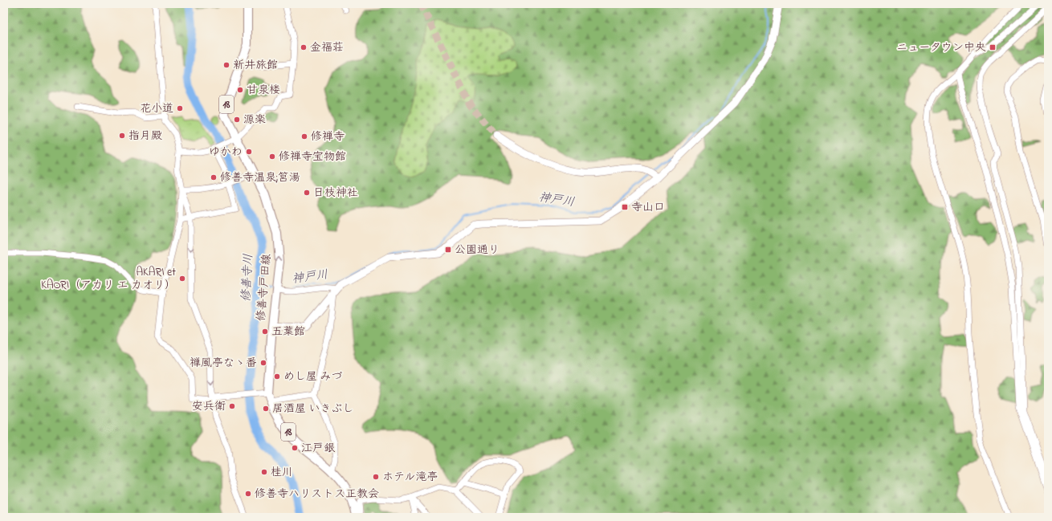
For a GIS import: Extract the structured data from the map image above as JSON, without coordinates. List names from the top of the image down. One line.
{"streets":{"main road":["18","修善寺戸田線"]},"water":["神戸川","修善寺川"],"places":{"other":["金福荘","新井旅館","甘泉楼","花小道","源楽","指月殿","修禅寺","ゆかわ","修禅寺宝物館","修善寺温泉;筥湯","日枝神社","AKARI et KAORI（アカリ エ カオリ）","五葉館","禅風亭なゝ番","めし屋 みづ","安兵衛","居酒屋 いきぶし","江戸銀","桂川","ホテル滝亭","修善寺ハリストス正教会"],"transit":["ニュータウン中央","寺山口","公園通り"]}}
